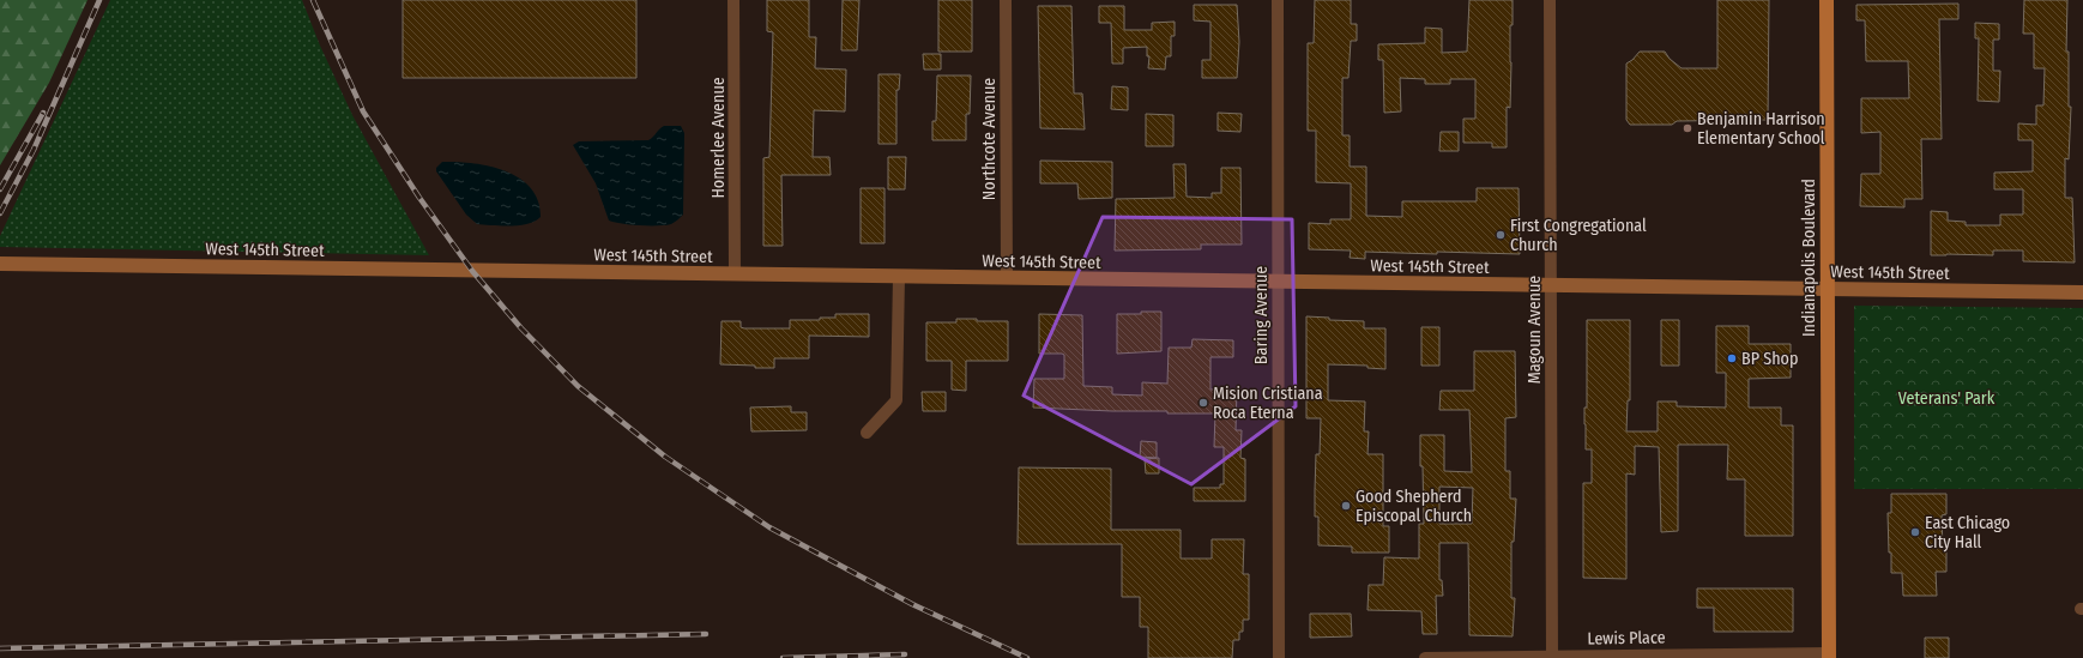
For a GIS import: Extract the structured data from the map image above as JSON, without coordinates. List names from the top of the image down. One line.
{"streets":{"main road":["Indianapolis Boulevard"],"street":["Homerlee Avenue","Northcote Avenue","West 145th Street","Baring Avenue","Magoun Avenue","Lewis Place"]},"crossings":[["Homerlee Avenue","West 145th Street"],["Northcote Avenue","West 145th Street"],["West 145th Street","Indianapolis Boulevard"],["West 145th Street","Baring Avenue"],["West 145th Street","Magoun Avenue"],["Indianapolis Boulevard","Lewis Place"],["Magoun Avenue","Lewis Place"]],"parks":["Veterans' Park"],"places":["Benjamin Harrison Elementary School","First Congregational Church","BP Shop","Mision Cristiana Roca Eterna","Good Shepherd Episcopal Church","East Chicago City Hall"]}
